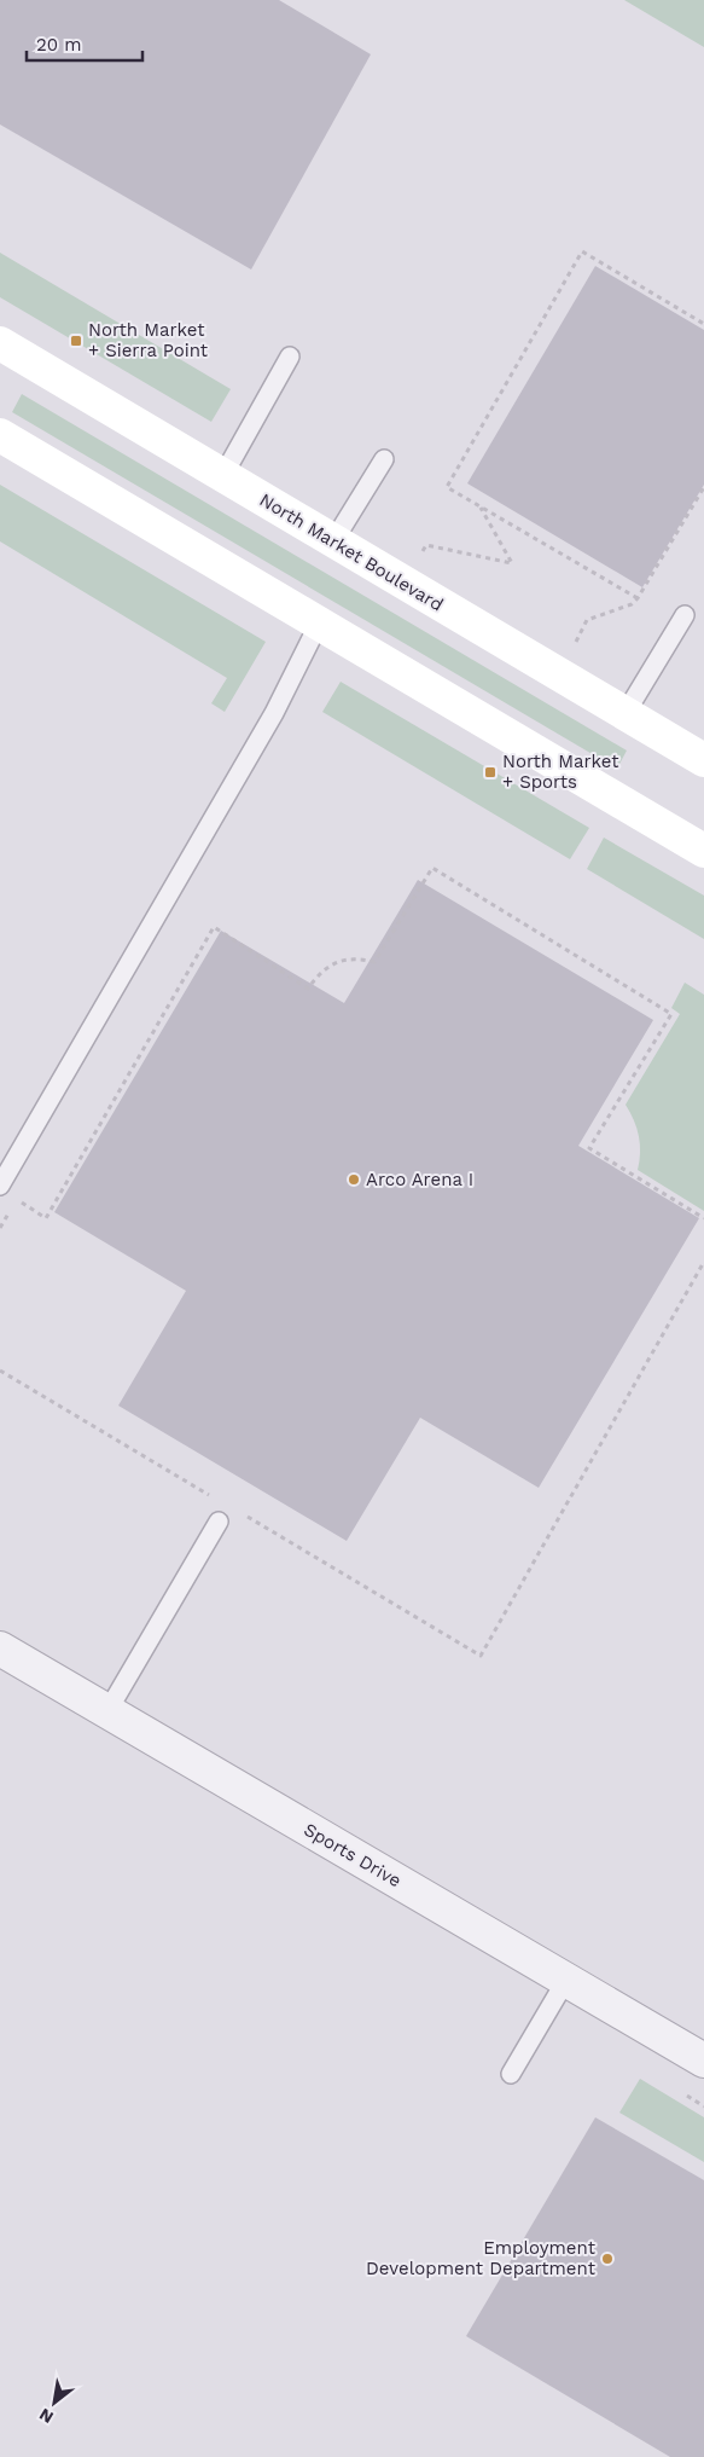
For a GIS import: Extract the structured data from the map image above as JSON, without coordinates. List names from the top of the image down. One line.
{"streets":{"main road":["North Market Boulevard"],"street":["Sports Drive"]},"places":{"transit":["North Market + Sierra Point","North Market + Sports"],"other":["Arco Arena I","Employment Development Department"]},"scale_bar":"20 m","north":"bottom left"}
